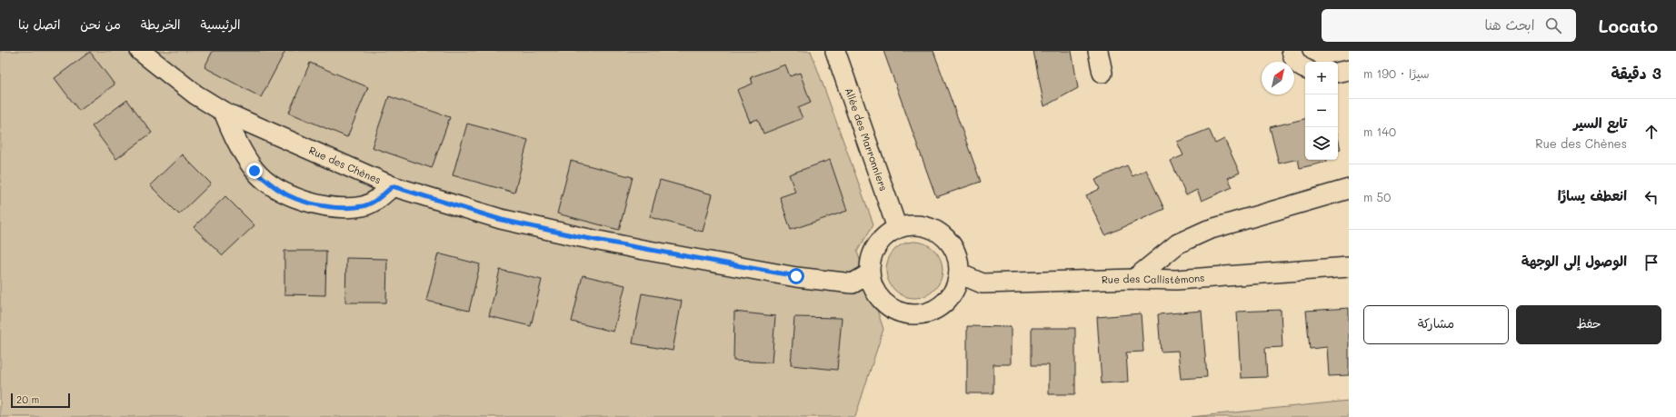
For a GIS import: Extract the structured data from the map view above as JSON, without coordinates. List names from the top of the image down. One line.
{"streets":{"street":["Allée des Marronniers","Rue des Chènes","Rue des Callistémons"]},"crossings":[["Allée des Marronniers","Rue des Chènes"],["Allée des Marronniers","Rue des Callistémons"],["Rue des Chènes","Rue des Callistémons"]],"scale_bar":"20 m","north":"top right","page":{"header":"Locato","search":"ابحث هنا","nav":["الرئيسية","الخريطة","من نحن","اتصل بنا"],"heading":["3 دقيقة","سيرًا · 190 m"],"map_buttons":["+","−"],"list":[["تابع السير","Rue des Chènes","140 m"],["انعطف يسارًا","50 m"],"الوصول إلى الوجهة"],"buttons":["حفظ","مشاركة"],"scale":"20 m"}}
